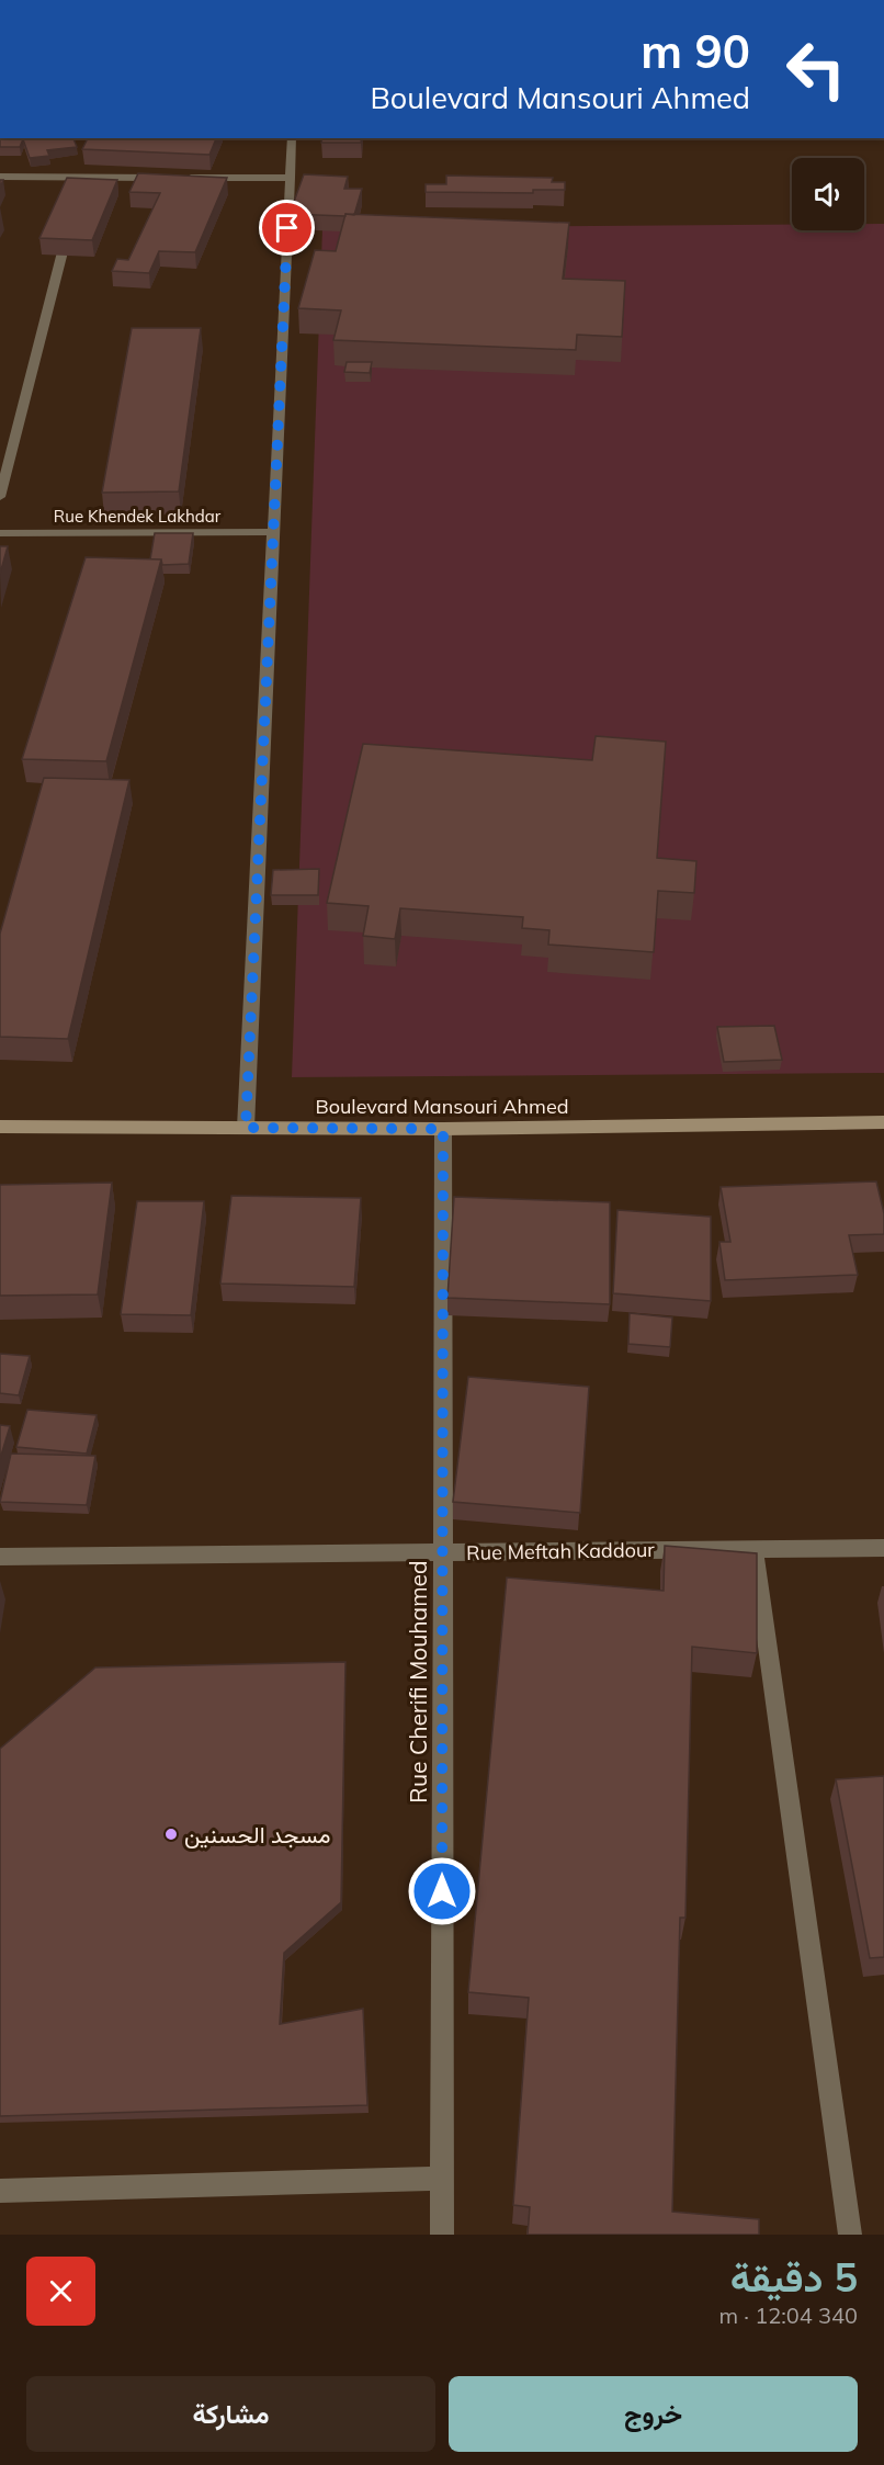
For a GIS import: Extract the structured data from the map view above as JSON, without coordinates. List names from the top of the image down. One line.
{"streets":{"main road":["Boulevard Mansouri Ahmed"],"street":["Rue Khendek Lakhdar","Rue Meftah Kaddour","Rue Cherifi Mouhamed"]},"crossings":[["Boulevard Mansouri Ahmed","Rue Cherifi Mouhamed"],["Rue Meftah Kaddour","Rue Cherifi Mouhamed"]],"places":["مسجد الحسنين"],"page":{"turn":["90 m","Boulevard Mansouri Ahmed"],"heading":["5 دقيقة","340 m · 12:04"],"buttons":["خروج","مشاركة"]}}
